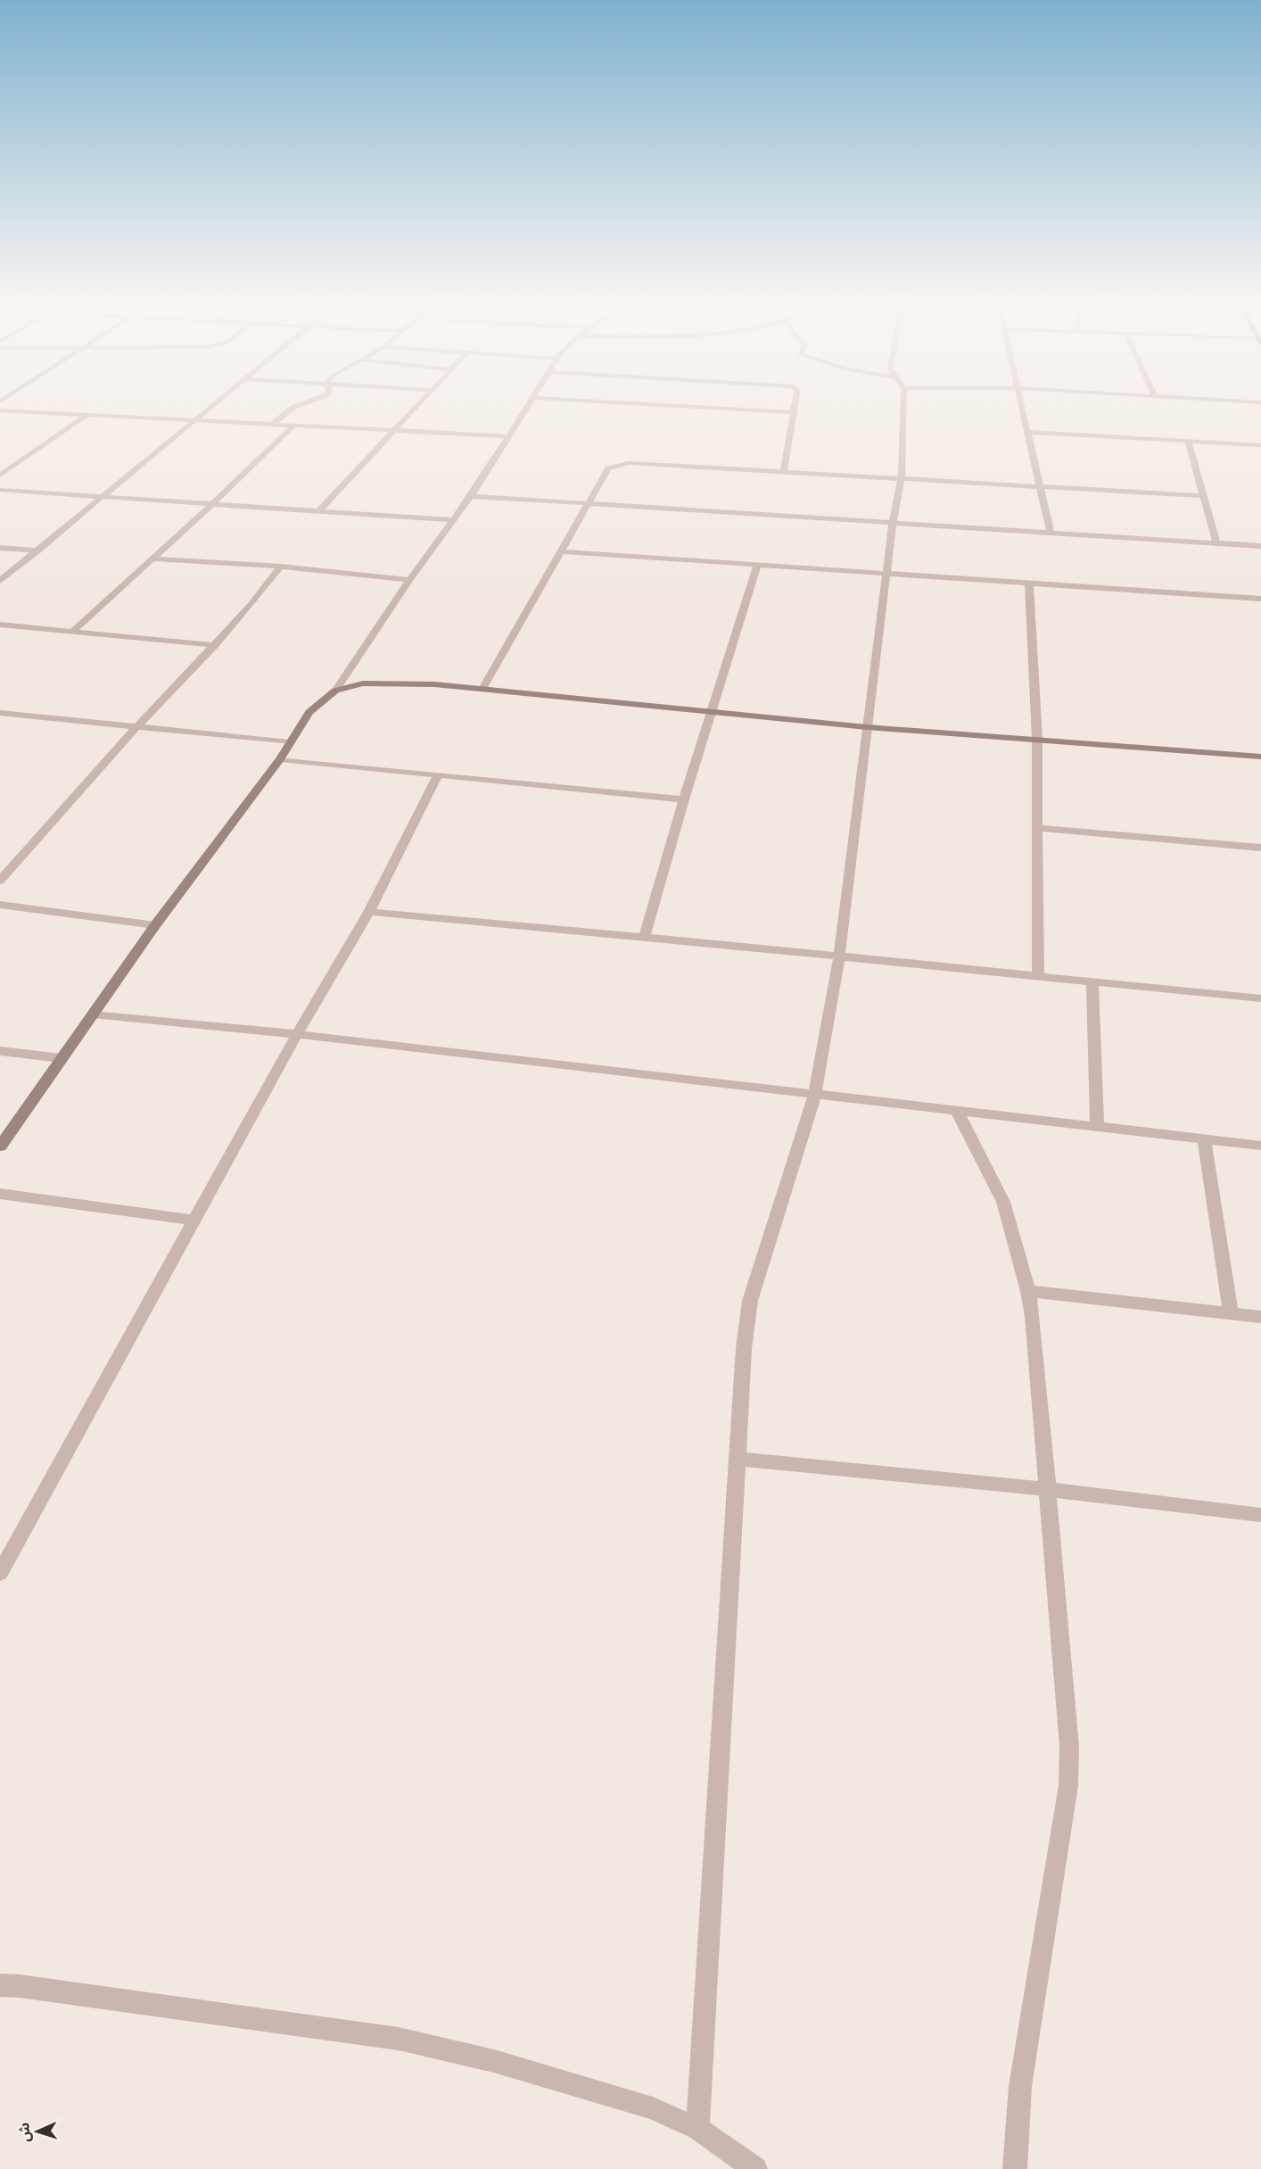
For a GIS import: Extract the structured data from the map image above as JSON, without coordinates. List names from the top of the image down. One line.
{"north":"left"}
